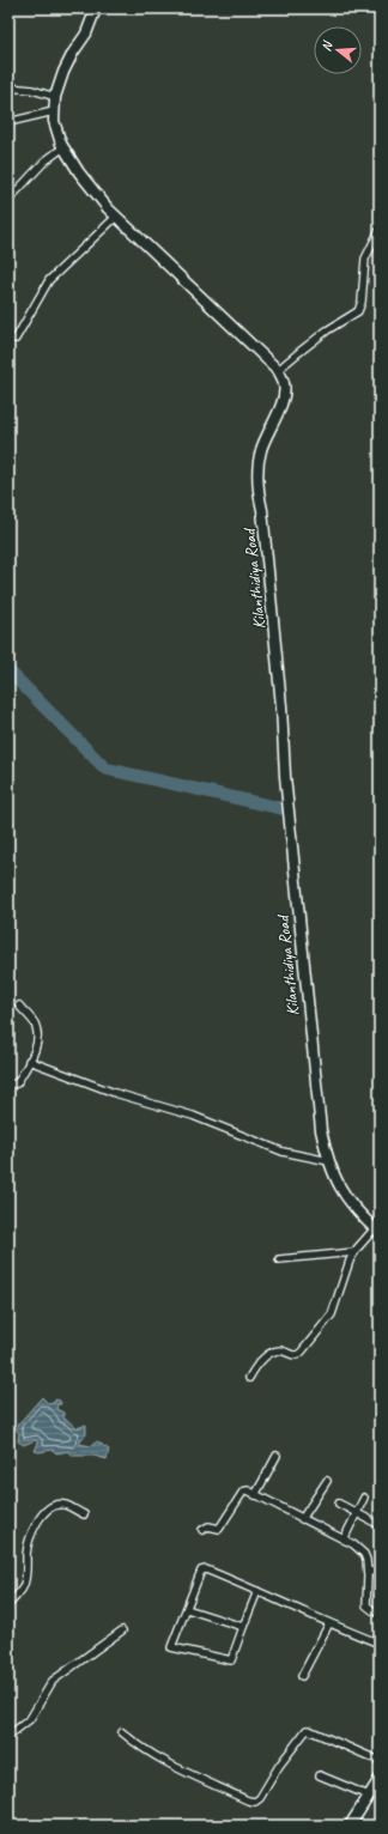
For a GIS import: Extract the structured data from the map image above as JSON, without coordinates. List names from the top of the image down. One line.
{"streets":{"street":["Kilanthidiya Road"]},"north":"left"}
